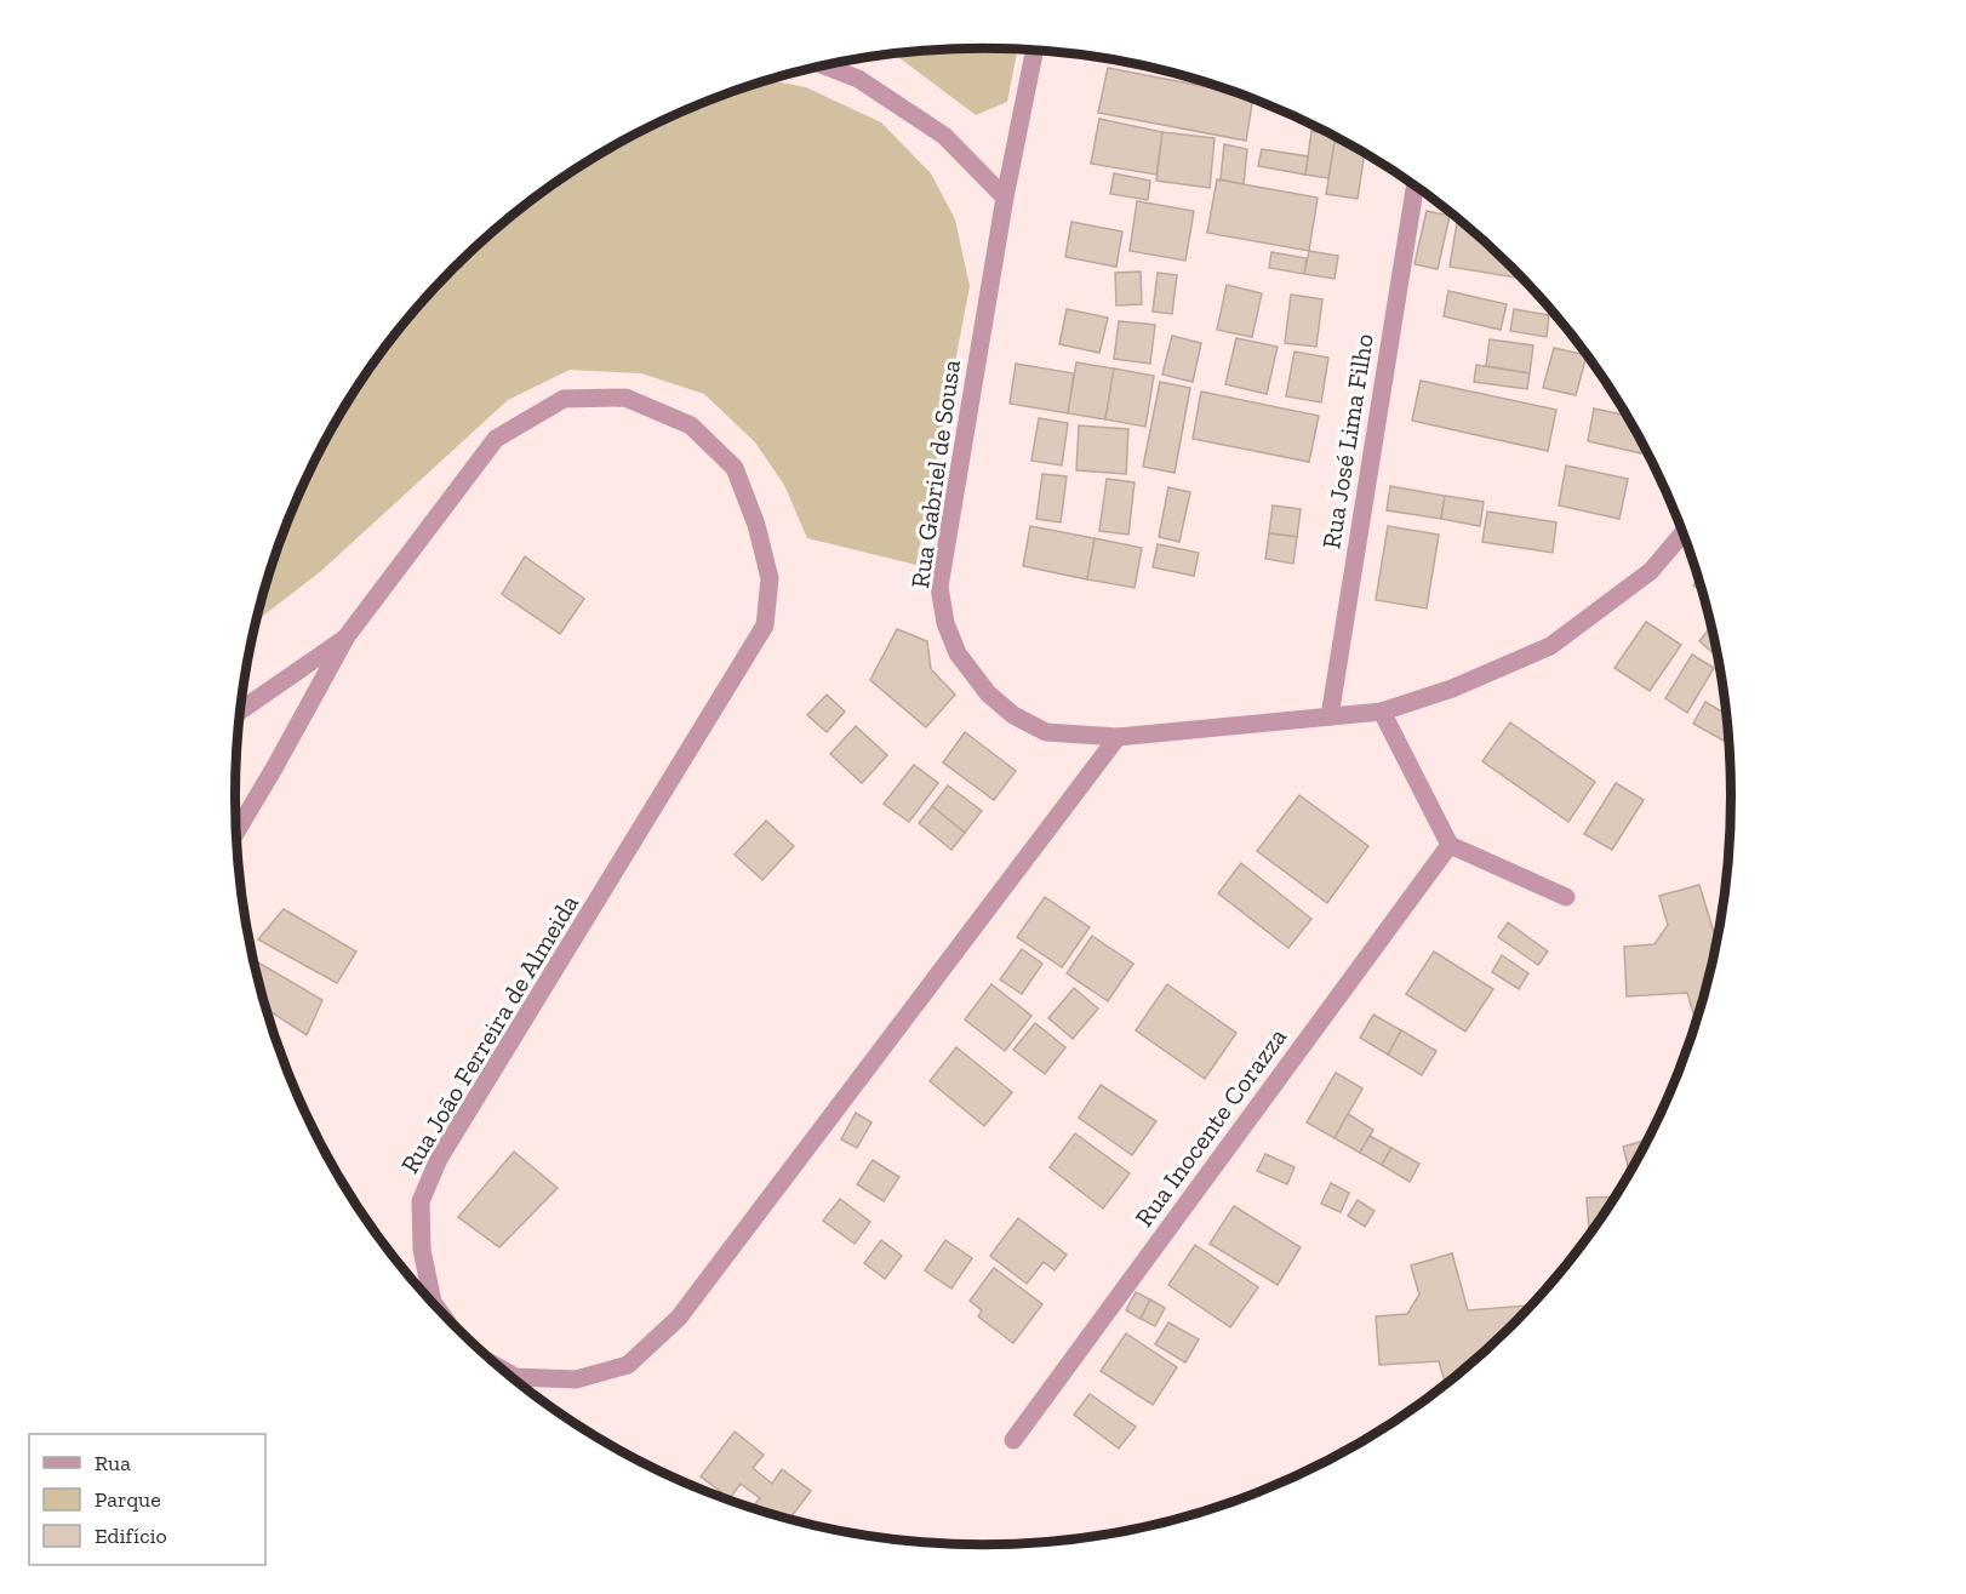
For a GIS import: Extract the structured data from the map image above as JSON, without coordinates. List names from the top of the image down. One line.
{"streets":{"street":["Rua José Lima Filho","Rua Gabriel de Sousa","Rua João Ferreira de Almeida","Rua Inocente Corazza"]},"crossings":[["Rua José Lima Filho","Rua Gabriel de Sousa"],["Rua Gabriel de Sousa","Rua João Ferreira de Almeida"]],"legend":["Rua","Parque","Edifício"]}
